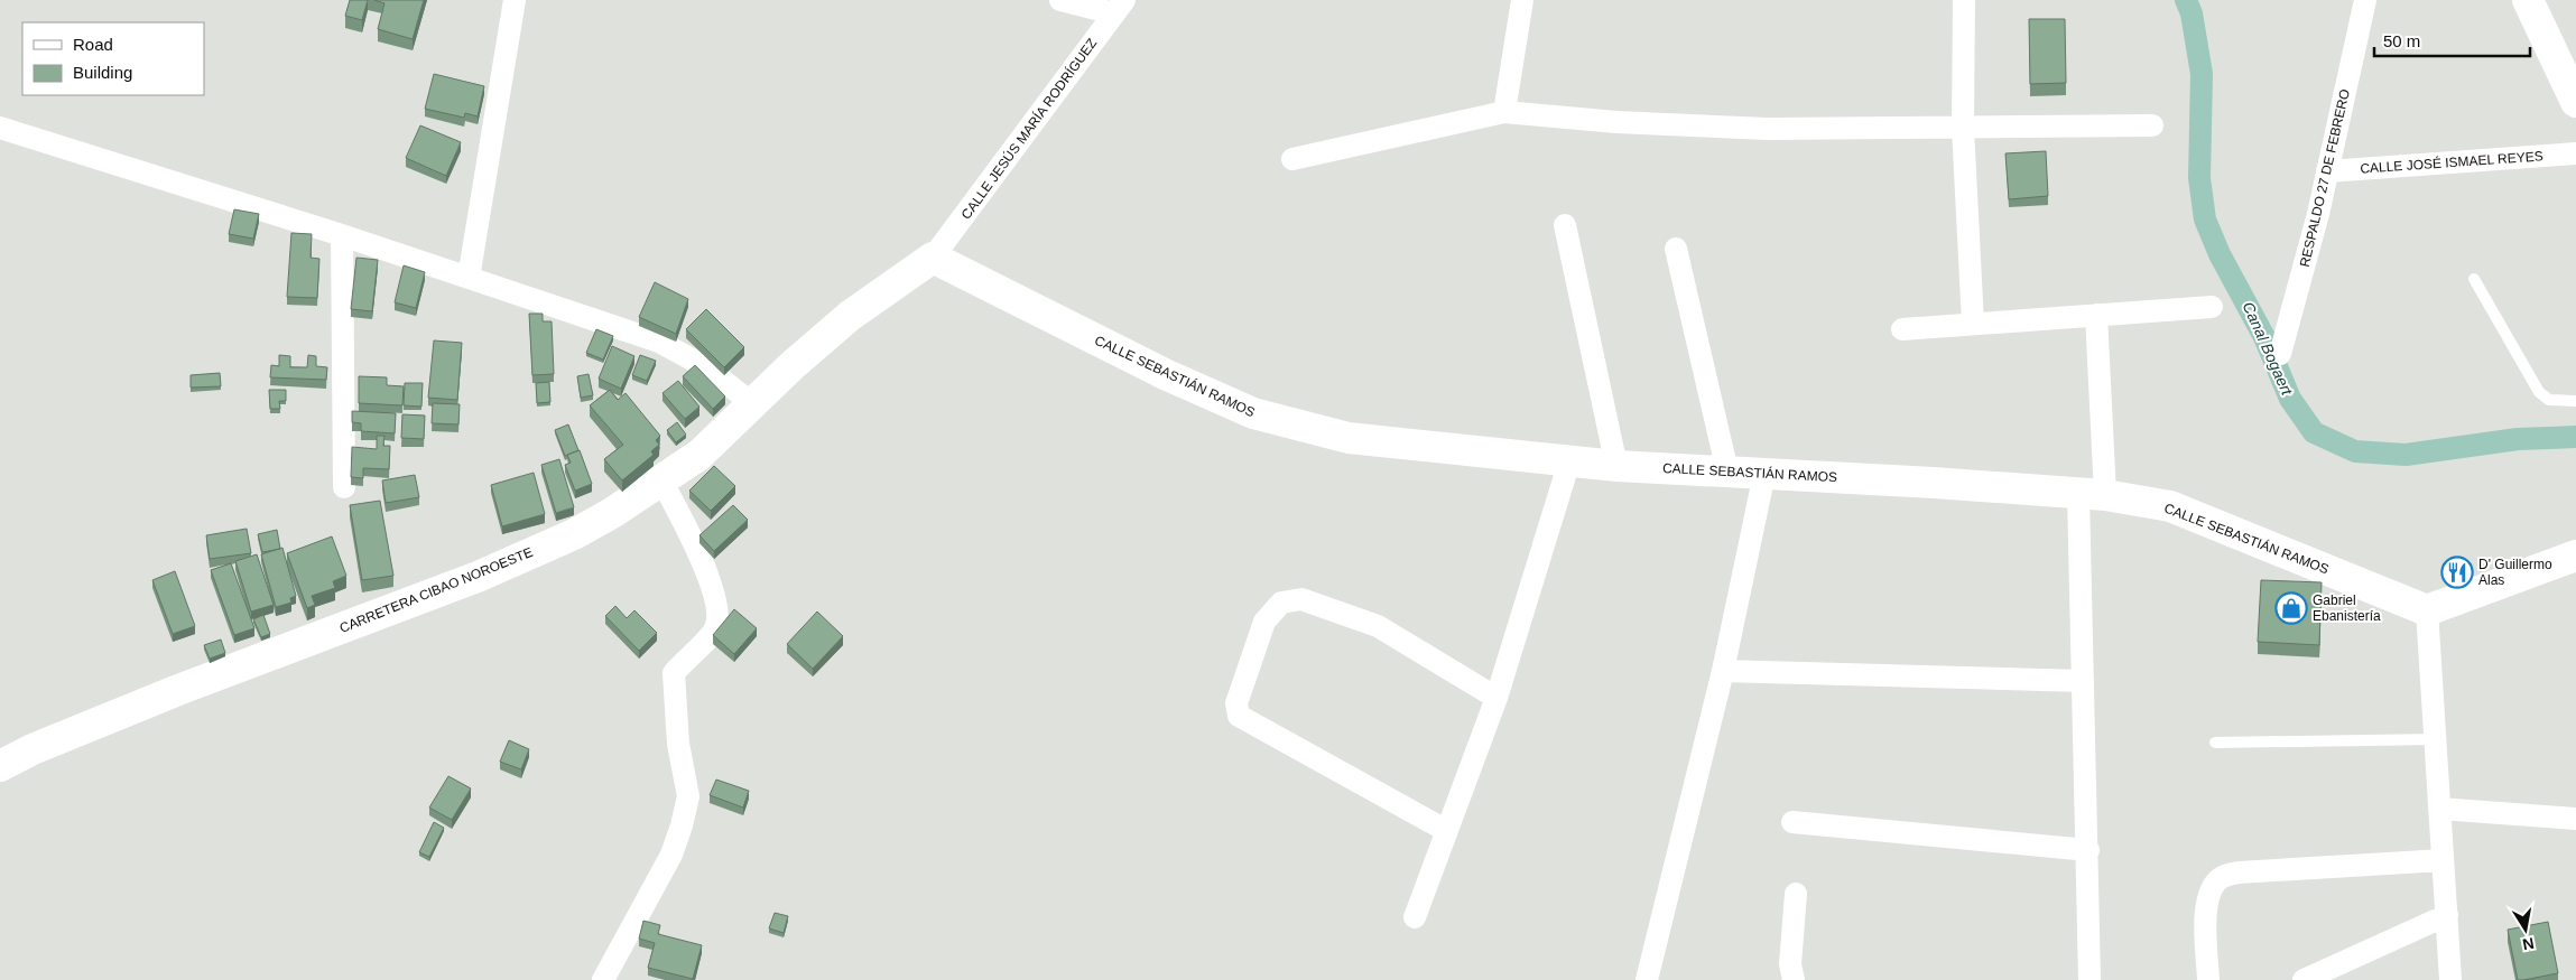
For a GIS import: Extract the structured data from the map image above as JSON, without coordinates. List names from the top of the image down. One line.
{"streets":{"main road":["CALLE SEBASTIÁN RAMOS","CARRETERA CIBAO NOROESTE"],"street":["CALLE JESÚS MARÍA RODRÍGUEZ","CALLE JOSÉ ISMAEL REYES","RESPALDO 27 DE FEBRERO"]},"crossings":[["CALLE JESÚS MARÍA RODRÍGUEZ","CALLE SEBASTIÁN RAMOS"],["CALLE JESÚS MARÍA RODRÍGUEZ","CARRETERA CIBAO NOROESTE"],["CALLE JOSÉ ISMAEL REYES","RESPALDO 27 DE FEBRERO"],["CALLE SEBASTIÁN RAMOS","CARRETERA CIBAO NOROESTE"]],"water":["Canal Bogaert"],"places":{"restaurant":["D' Guillermo Alas"],"shop":["Gabriel Ebanistería"]},"legend":["Road","Building"],"scale_bar":"50 m","north":"bottom"}
